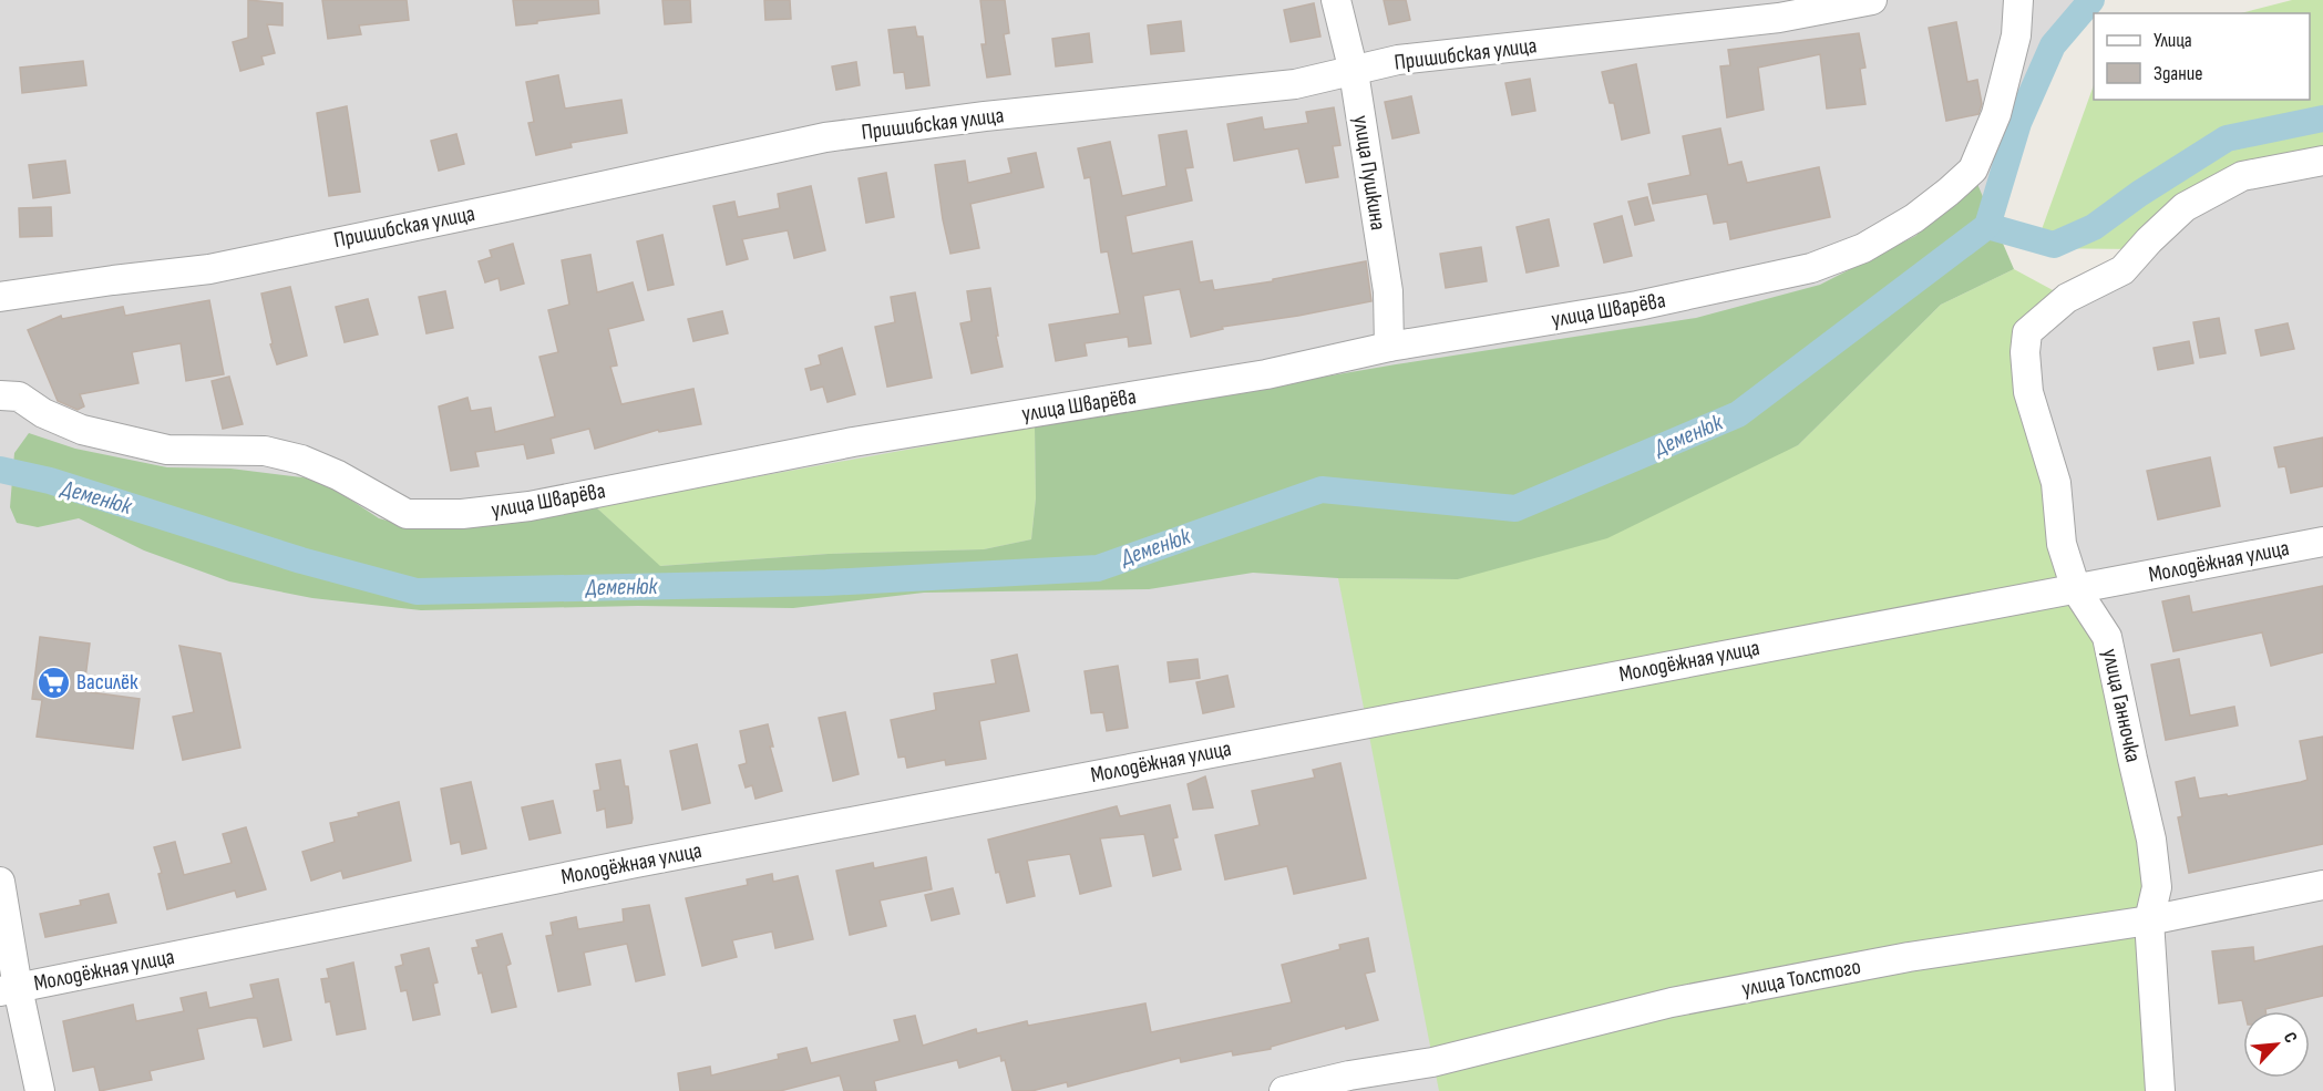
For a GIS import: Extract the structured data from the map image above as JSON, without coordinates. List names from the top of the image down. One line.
{"streets":{"street":["Пришибская улица","улица Пушкина","улица Шварёва","Молодёжная улица","улица Ганночка","улица Толстого"]},"crossings":[["Пришибская улица","улица Пушкина"],["улица Пушкина","улица Шварёва"],["Молодёжная улица","улица Ганночка"],["улица Ганночка","улица Толстого"]],"water":["Деменюк"],"places":{"supermarket":["Василёк"]},"legend":["Улица","Здание"],"north":"top right"}
